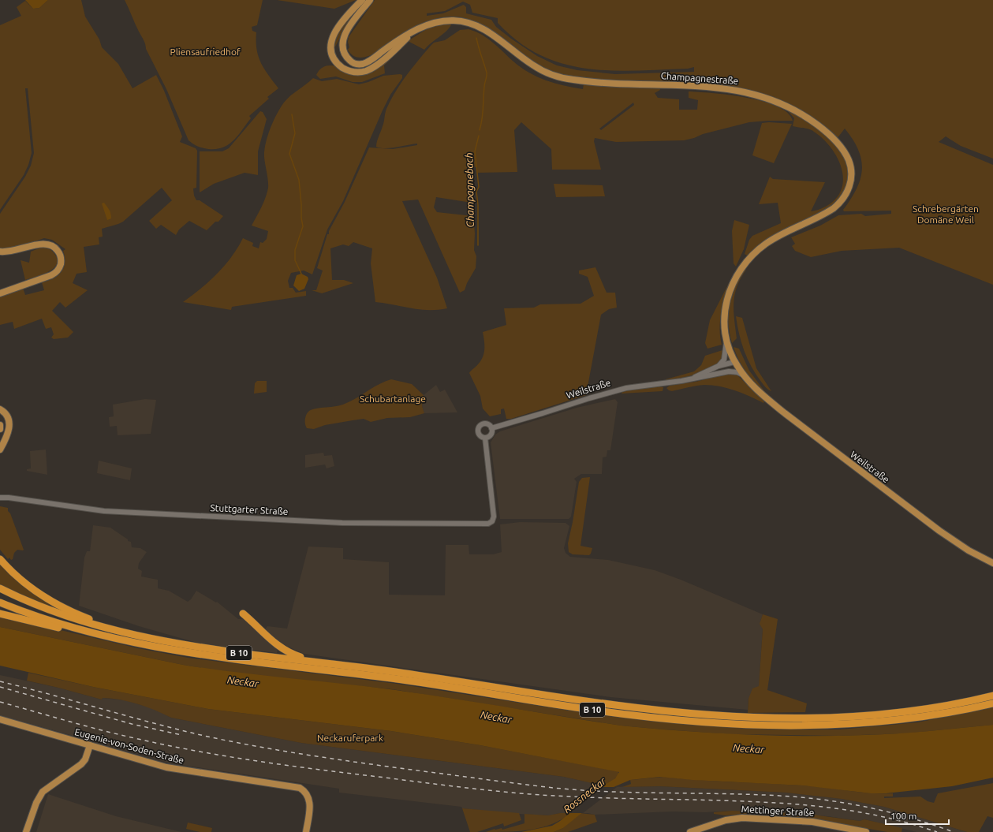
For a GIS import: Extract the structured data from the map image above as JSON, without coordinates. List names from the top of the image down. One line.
{"streets":{"highway":["B 10"],"main road":["Champagnestraße","Weilstraße","Eugenie-von-Soden-Straße","Mettinger Straße"],"street":["Stuttgarter Straße"]},"crossings":[["Champagnestraße","Weilstraße"],["Weilstraße","Stuttgarter Straße"]],"water":["Champagnebach","Neckar","Rossneckar"],"parks":["Pliensaufriedhof","Schrebergärten Domäne Weil","Schubartanlage","Neckaruferpark"],"scale_bar":"100 m"}
